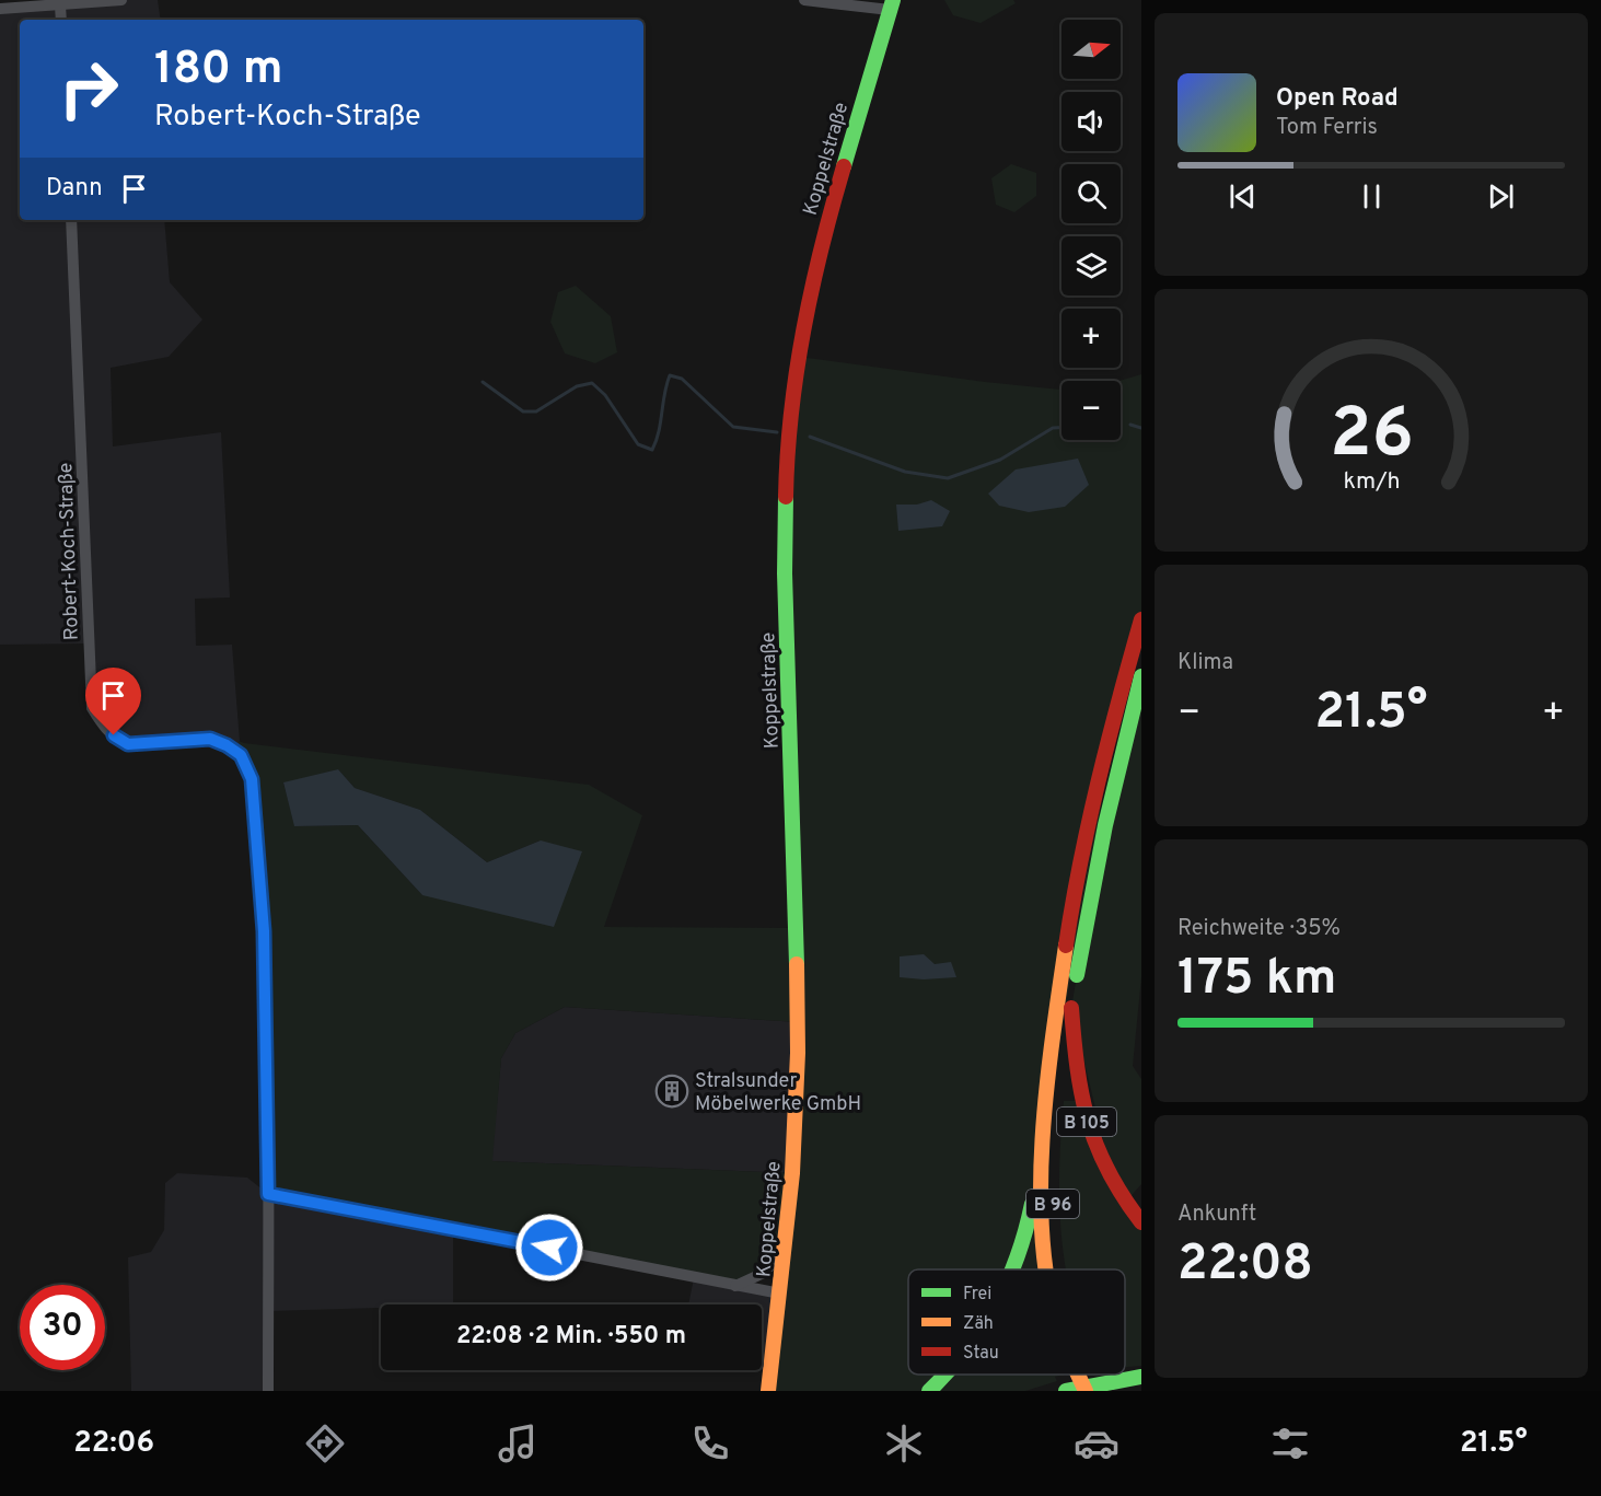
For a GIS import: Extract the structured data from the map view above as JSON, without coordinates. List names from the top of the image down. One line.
{"streets":{"main road":["Koppelstraße","B 105","B 96"],"street":["Robert-Koch-Straße"]},"crossings":[["B 105","B 96"]],"places":{"building":["Stralsunder Möbelwerke GmbH"]},"legend":["Frei","Zäh","Stau"],"north":"right","page":{"map_buttons":["+","−"],"turn":["180 m","Robert-Koch-Straße"],"song":["Open Road","Tom Ferris"],"then":"Dann","tile":["Klima",["Reichweite · 35%","175 km"],["Ankunft","22:08"]],"heat":["−","21.5°","+"],"limit":"30","trip":"22:08 · 2 Min. · 550 m","tabs":["22:06","21.5°"],"gauge":["26","km/h"]}}
